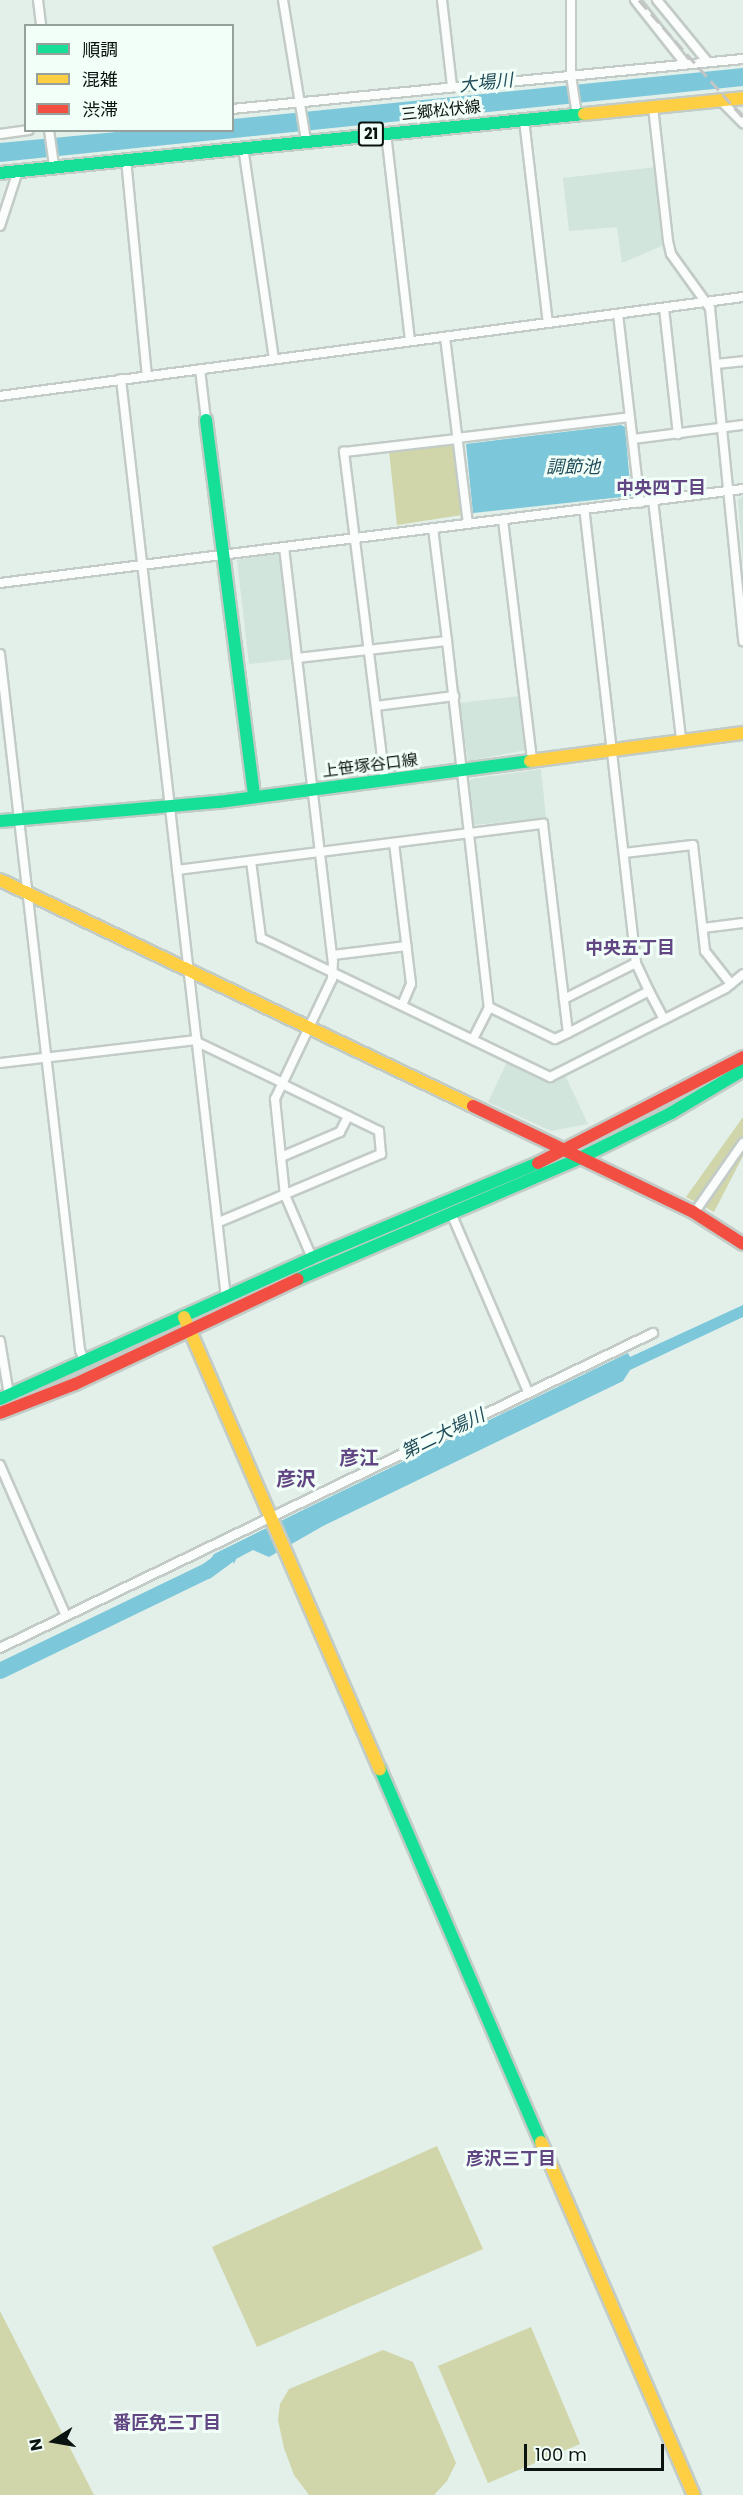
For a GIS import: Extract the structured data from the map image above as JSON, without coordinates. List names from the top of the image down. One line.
{"streets":{"street":["三郷松伏線","21","上笹塚谷口線"]},"districts":["中央四丁目","中央五丁目","彦江","彦沢","彦沢三丁目","番匠免三丁目"],"water":["大場川","調節池","第二大場川"],"legend":["順調","混雑","渋滞"],"scale_bar":"100 m","north":"left"}
